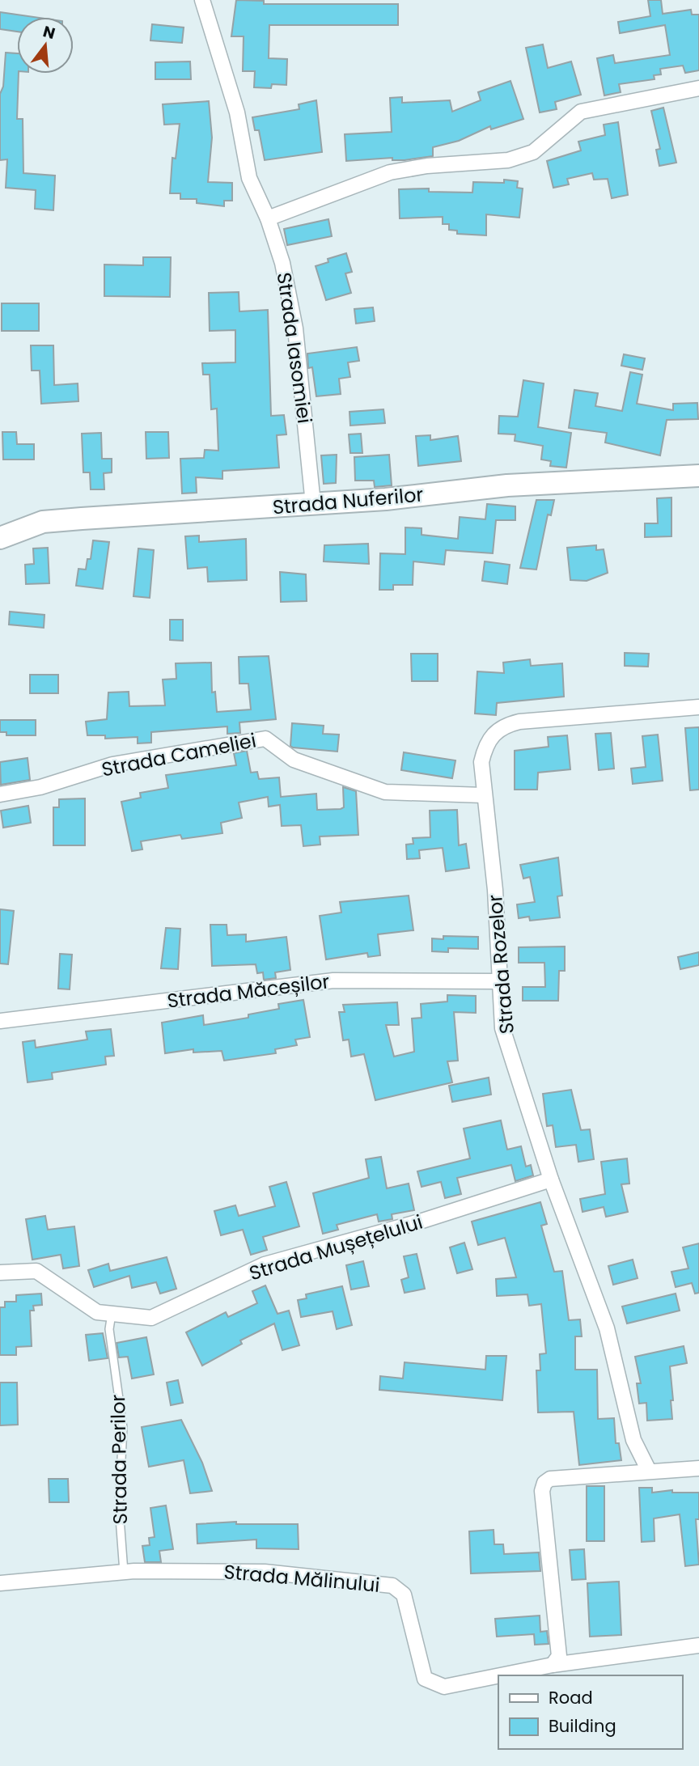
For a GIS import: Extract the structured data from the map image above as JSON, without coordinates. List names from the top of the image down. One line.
{"streets":{"main road":["Strada Nuferilor"],"street":["Strada Iasomiei","Strada Cameliei","Strada Rozelor","Strada Măceșilor","Strada Mușețelului","Strada Mălinului"],"lane":["Strada Perilor"]},"crossings":[["Strada Iasomiei","Strada Nuferilor"],["Strada Cameliei","Strada Rozelor"],["Strada Rozelor","Strada Măceșilor"],["Strada Rozelor","Strada Mușețelului"],["Strada Mușețelului","Strada Perilor"],["Strada Perilor","Strada Mălinului"]],"legend":["Road","Building"],"north":"top"}
